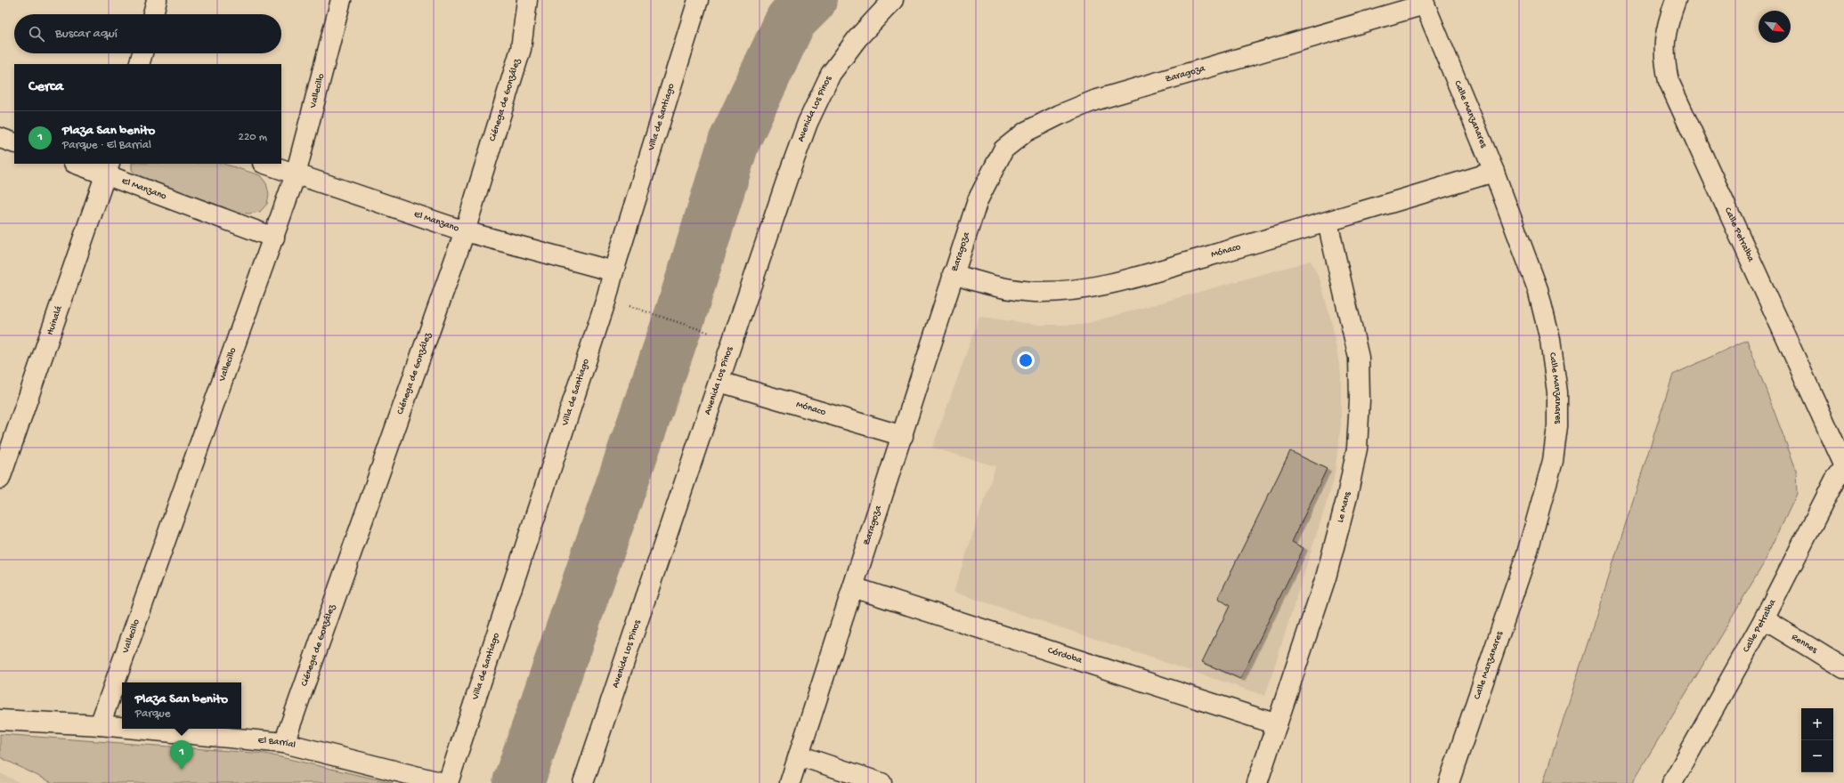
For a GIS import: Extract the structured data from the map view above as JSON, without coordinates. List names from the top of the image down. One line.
{"streets":{"street":["Zaragoza","Vallecillo","Ciénega de González","Avenida Los Pinos","Calle Manzanares","Villa de Santiago","El Manzano","Calle Petralba","Mónaco","Huinalá","Le Mans","Rennes","Córdoba","El Barrial"]},"crossings":[["Zaragoza","Calle Manzanares"],["Zaragoza","Mónaco"],["Zaragoza","Córdoba"],["Vallecillo","El Manzano"],["Vallecillo","El Barrial"],["Ciénega de González","El Manzano"],["Ciénega de González","El Barrial"],["Avenida Los Pinos","Mónaco"],["Calle Manzanares","Mónaco"],["Villa de Santiago","El Manzano"],["El Manzano","Huinalá"],["Calle Petralba","Rennes"],["Mónaco","Le Mans"],["Le Mans","Córdoba"]],"north":"bottom right","page":{"search":"Buscar aquí","heading":"Cerca","list":[{"mark":"1","name":"Plaza San benito","note":"Parque · El Barrial","value":"220 m"}],"popup":["Plaza San benito","Parque"],"map_buttons":["+","−"],"pins":"1"}}
